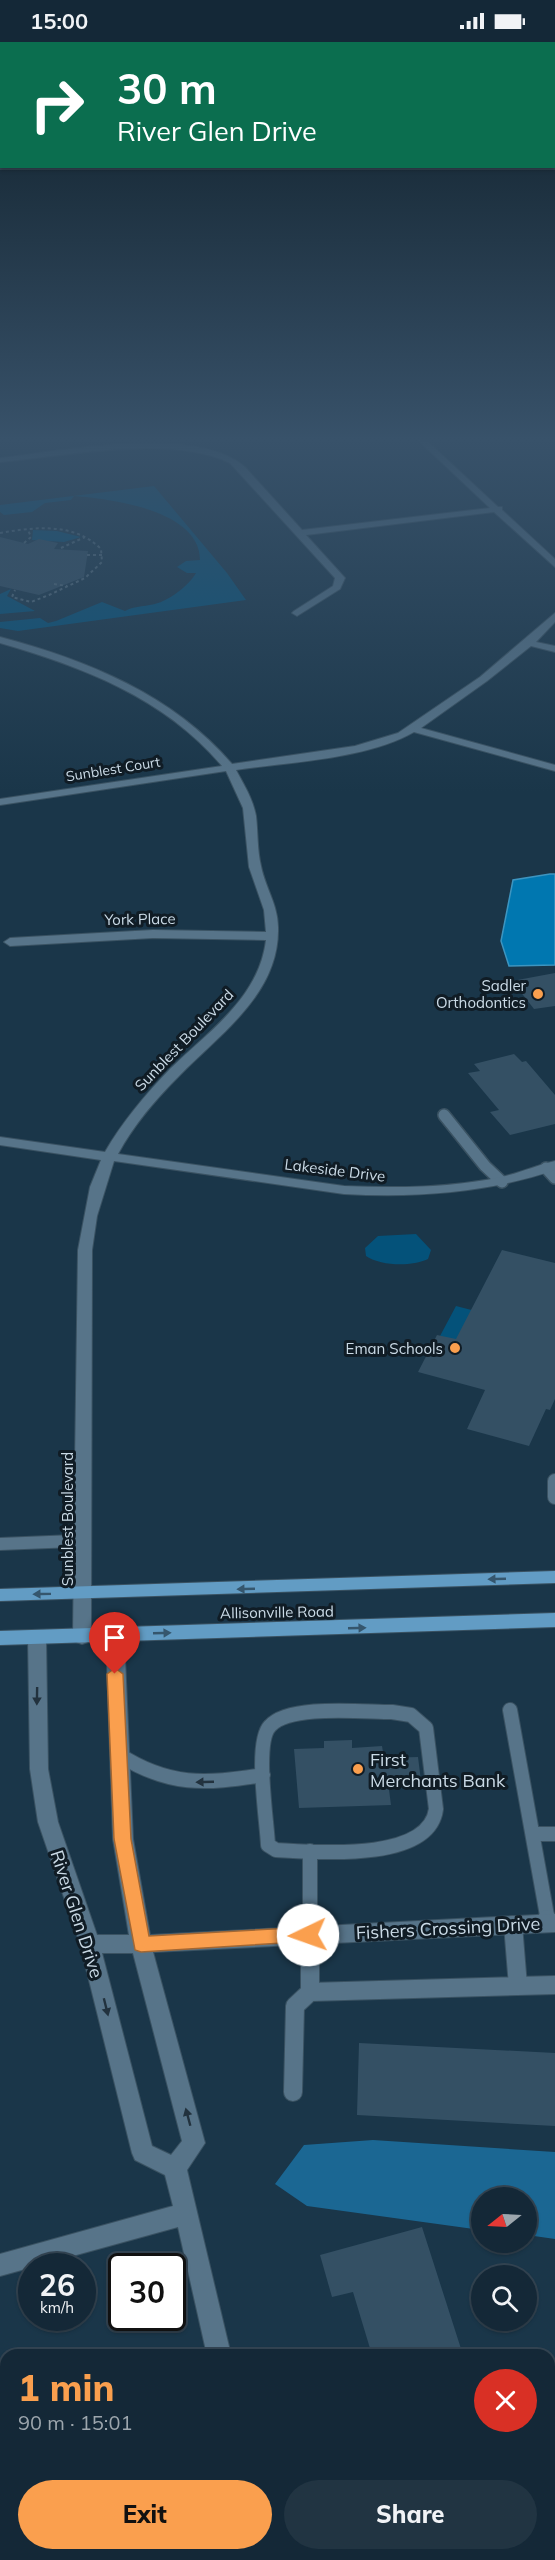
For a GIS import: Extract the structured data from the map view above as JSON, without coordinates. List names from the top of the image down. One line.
{"streets":{"main road":["Allisonville Road"],"street":["Sunblest Court","York Place","Sunblest Boulevard","Lakeside Drive","River Glen Drive","Fishers Crossing Drive"]},"crossings":[["Sunblest Court","Sunblest Boulevard"],["York Place","Sunblest Boulevard"],["Sunblest Boulevard","Lakeside Drive"],["Sunblest Boulevard","Allisonville Road"],["Allisonville Road","River Glen Drive"],["River Glen Drive","Fishers Crossing Drive"]],"places":["Sadler Orthodontics","Eman Schools","First Merchants Bank"],"north":"left","page":{"status":"15:00","turn":["30 m","River Glen Drive"],"speed":"26 km/h","limit":"30","heading":["1 min","90 m · 15:01"],"buttons":["Exit","Share"]}}
